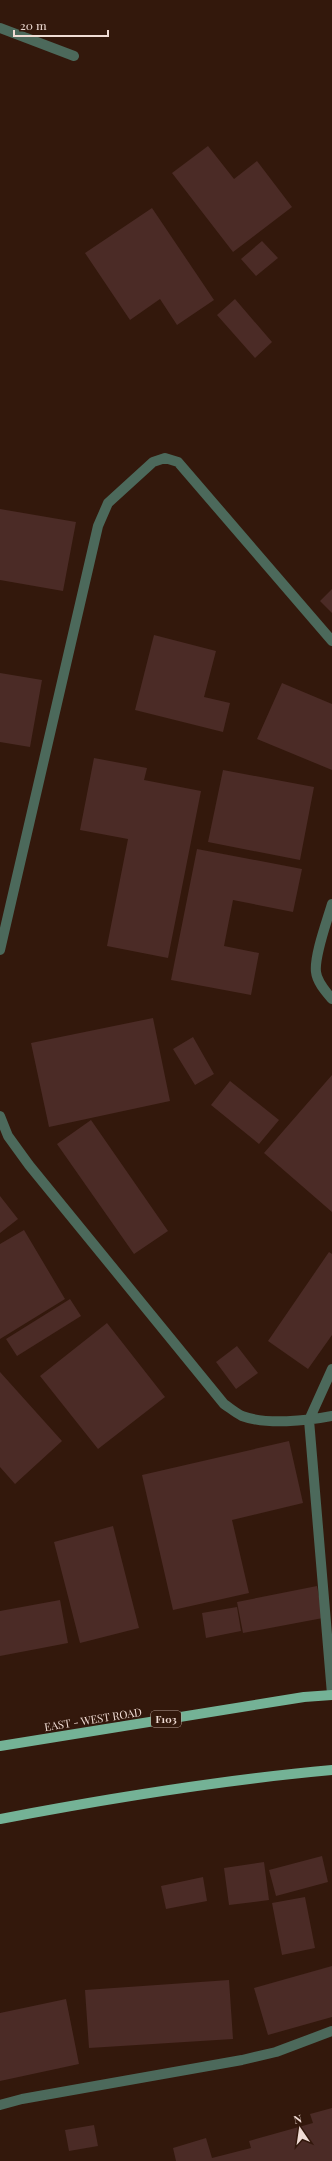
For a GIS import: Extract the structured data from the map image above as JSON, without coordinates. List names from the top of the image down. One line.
{"streets":{"main road":["EAST - WEST ROAD","F103"]},"scale_bar":"20 m","north":"top"}
